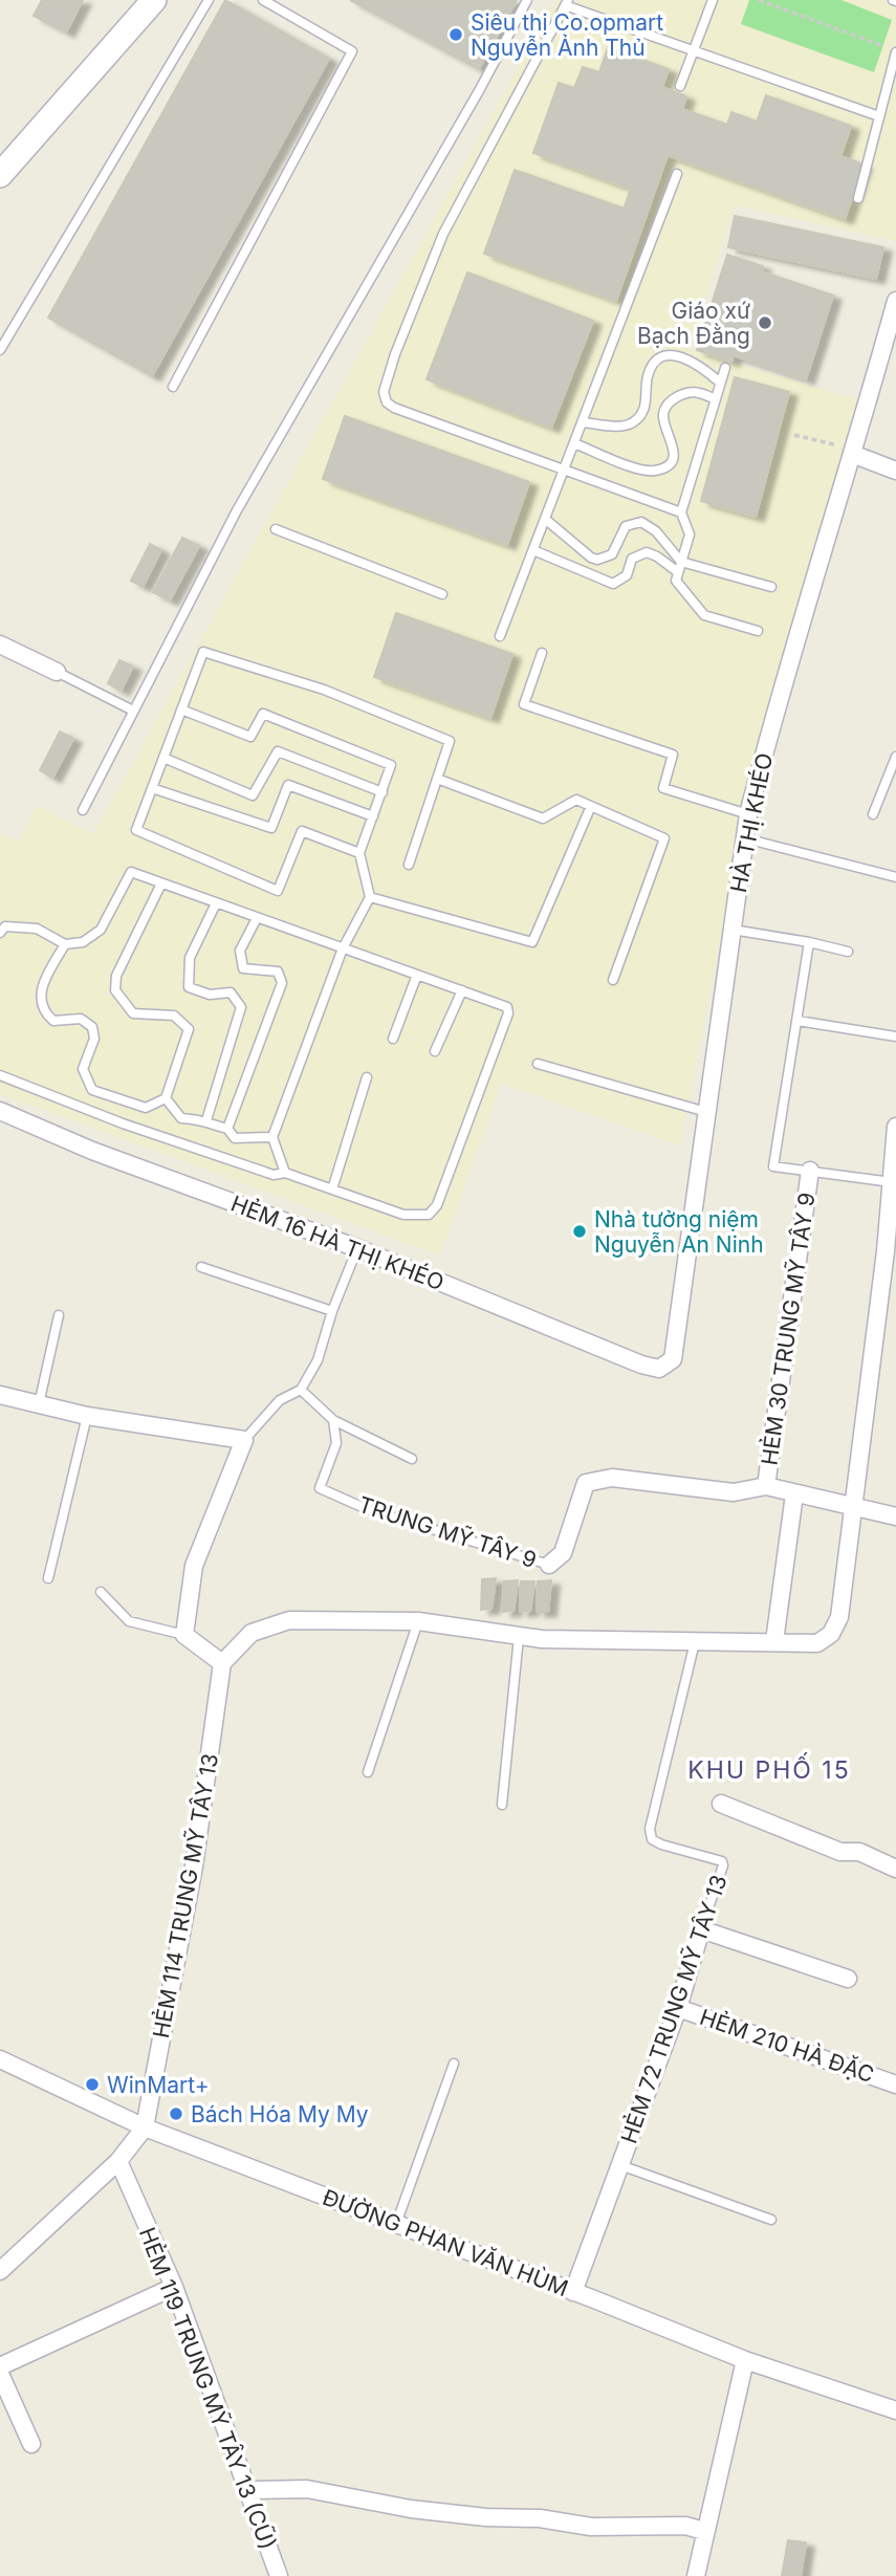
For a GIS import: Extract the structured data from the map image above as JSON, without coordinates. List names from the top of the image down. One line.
{"streets":{"street":["HÀ THỊ KHÉO","HẺM 16 HÀ THỊ KHÉO","HẺM 30 TRUNG MỸ TÂY 9","TRUNG MỸ TÂY 9","HẺM 114 TRUNG MỸ TÂY 13","HẺM 72 TRUNG MỸ TÂY 13","HẺM 210 HÀ ĐẶC","ĐƯỜNG PHAN VĂN HÙM","HẺM 119 TRUNG MỸ TÂY 13 (CŨ)"]},"crossings":[["HÀ THỊ KHÉO","HẺM 16 HÀ THỊ KHÉO"],["HẺM 30 TRUNG MỸ TÂY 9","TRUNG MỸ TÂY 9"],["HẺM 114 TRUNG MỸ TÂY 13","ĐƯỜNG PHAN VĂN HÙM"],["HẺM 72 TRUNG MỸ TÂY 13","HẺM 210 HÀ ĐẶC"],["HẺM 72 TRUNG MỸ TÂY 13","ĐƯỜNG PHAN VĂN HÙM"]],"districts":["KHU PHỐ 15"],"places":["Siêu thị Co.opmart Nguyễn Ảnh Thủ","Giáo xứ Bạch Đằng","Nhà tưởng niệm Nguyễn An Ninh","WinMart+","Bách Hóa My My"]}
